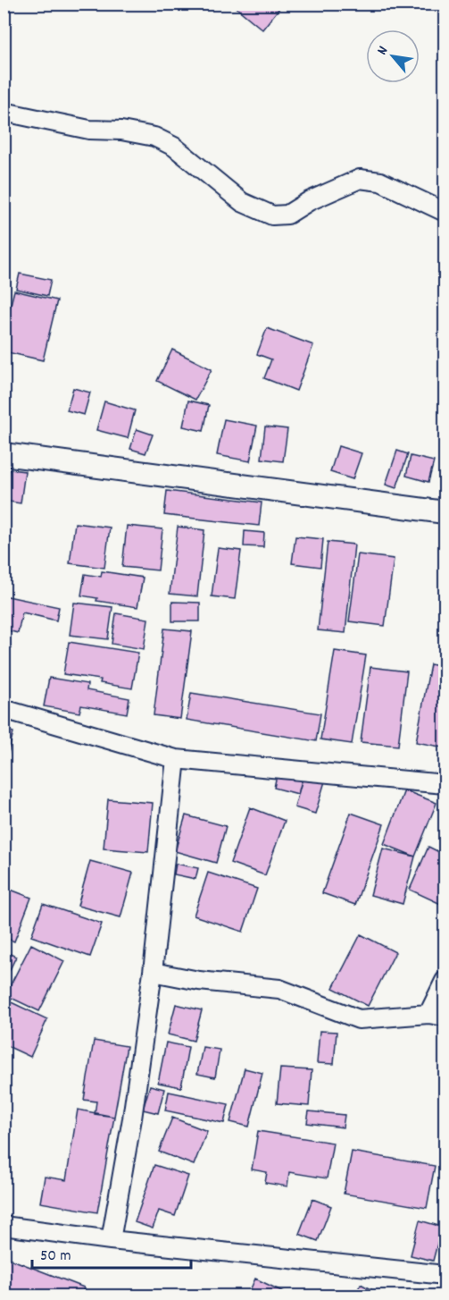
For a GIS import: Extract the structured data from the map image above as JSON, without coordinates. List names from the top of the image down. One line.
{"scale_bar":"50 m","north":"top left"}
